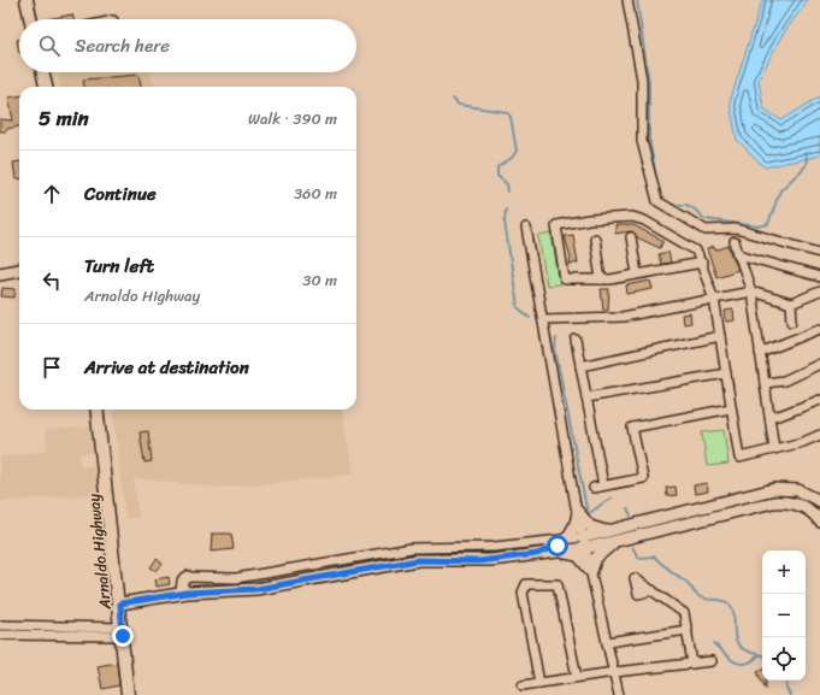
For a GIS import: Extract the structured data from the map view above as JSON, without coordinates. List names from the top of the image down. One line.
{"streets":{"main road":["Arnaldo Highway"]},"page":{"search":"Search here","heading":["5 min","Walk · 390 m"],"list":[["Continue","360 m"],["Turn left","Arnaldo Highway","30 m"],"Arrive at destination"],"map_buttons":["+","−"]}}
